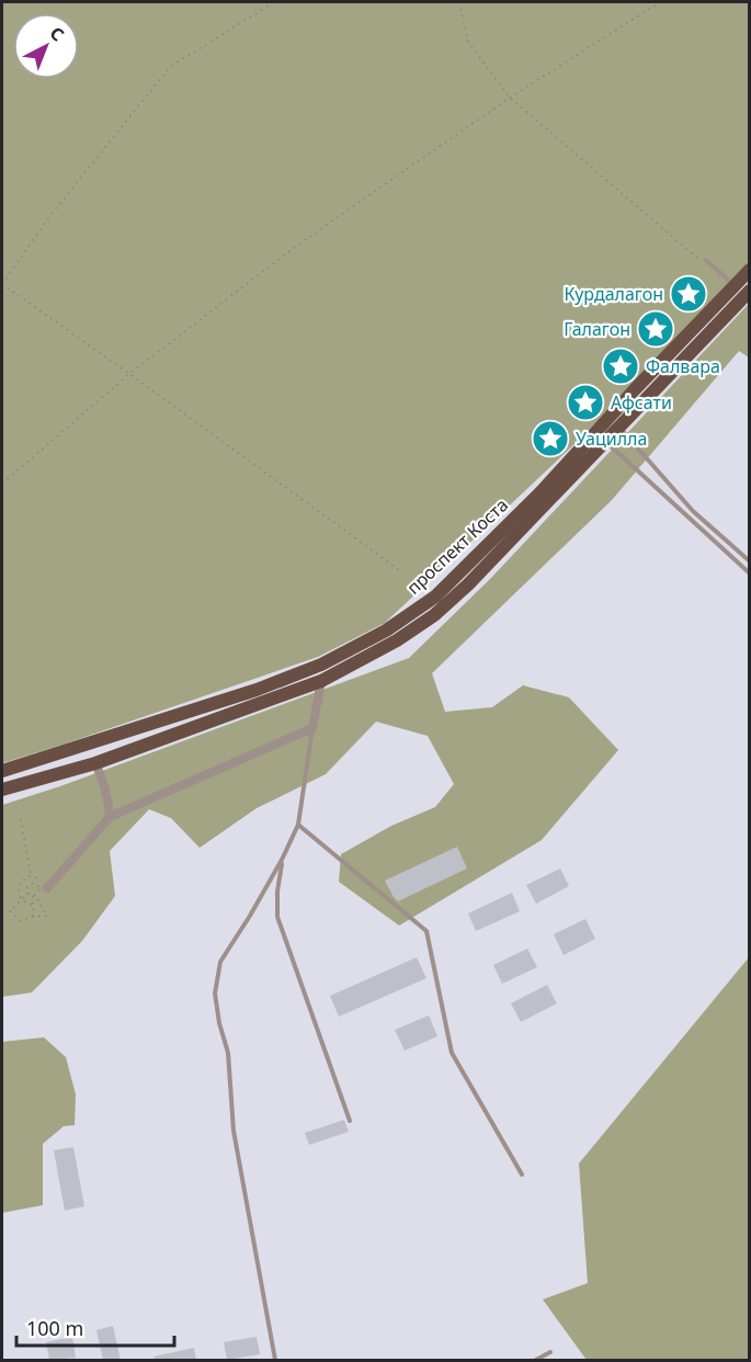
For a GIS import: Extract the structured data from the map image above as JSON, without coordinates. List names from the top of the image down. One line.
{"streets":{"main road":["проспект Коста"]},"places":{"place":["Курдалагон","Галагон","Фалвара","Афсати","Уацилла"]},"scale_bar":"100 m","north":"top right"}
